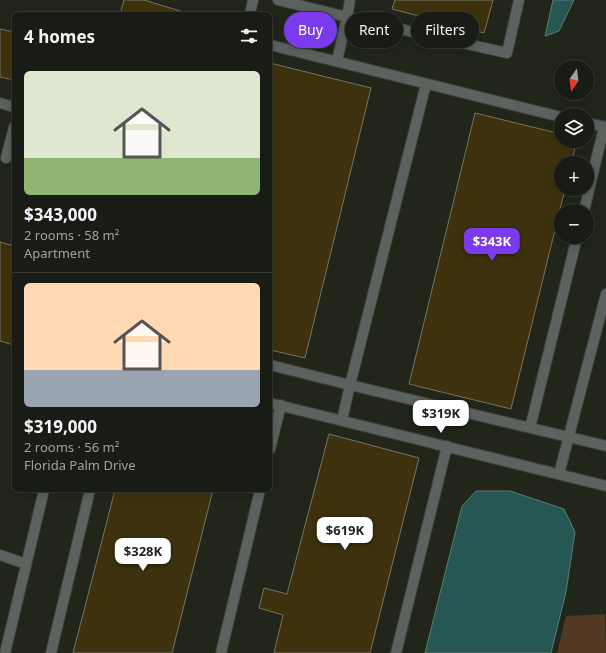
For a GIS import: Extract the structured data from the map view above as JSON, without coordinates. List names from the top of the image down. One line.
{"north":"bottom","page":{"chip":["Buy","Rent","Filters"],"heading":"4 homes","map_buttons":["+","−"],"list":[{"name":"$343,000","note":"2 rooms · 58 m² · Apartment"},{"name":"$319,000","note":"2 rooms · 56 m² · Florida Palm Drive"}],"price":["$343K","$319K","$619K","$328K"]}}
